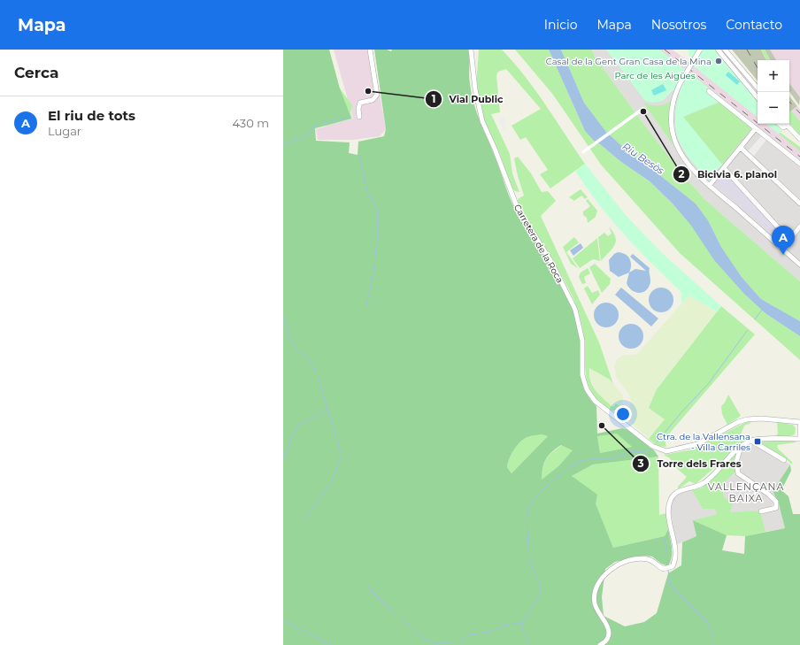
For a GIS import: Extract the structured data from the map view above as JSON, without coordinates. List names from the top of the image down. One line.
{"streets":{"street":["Carretera de la Roca"]},"districts":["VALLENÇANA BAIXA"],"water":["Riu Besòs"],"parks":["Parc de les Aigües"],"places":{"other":["Casal de la Gent Gran Casa de la Mina","Vial Public","Bicivia 6. planol","Torre dels Frares"],"transit":["Ctra. de la Vallensana - Villa Carriles"]},"page":{"header":"Mapa","nav":["Inicio","Mapa","Nosotros","Contacto"],"heading":"Cerca","map_buttons":["+","−"],"list":[{"mark":"A","name":"El riu de tots","note":"Lugar","value":"430 m"}],"pins":"A"}}
